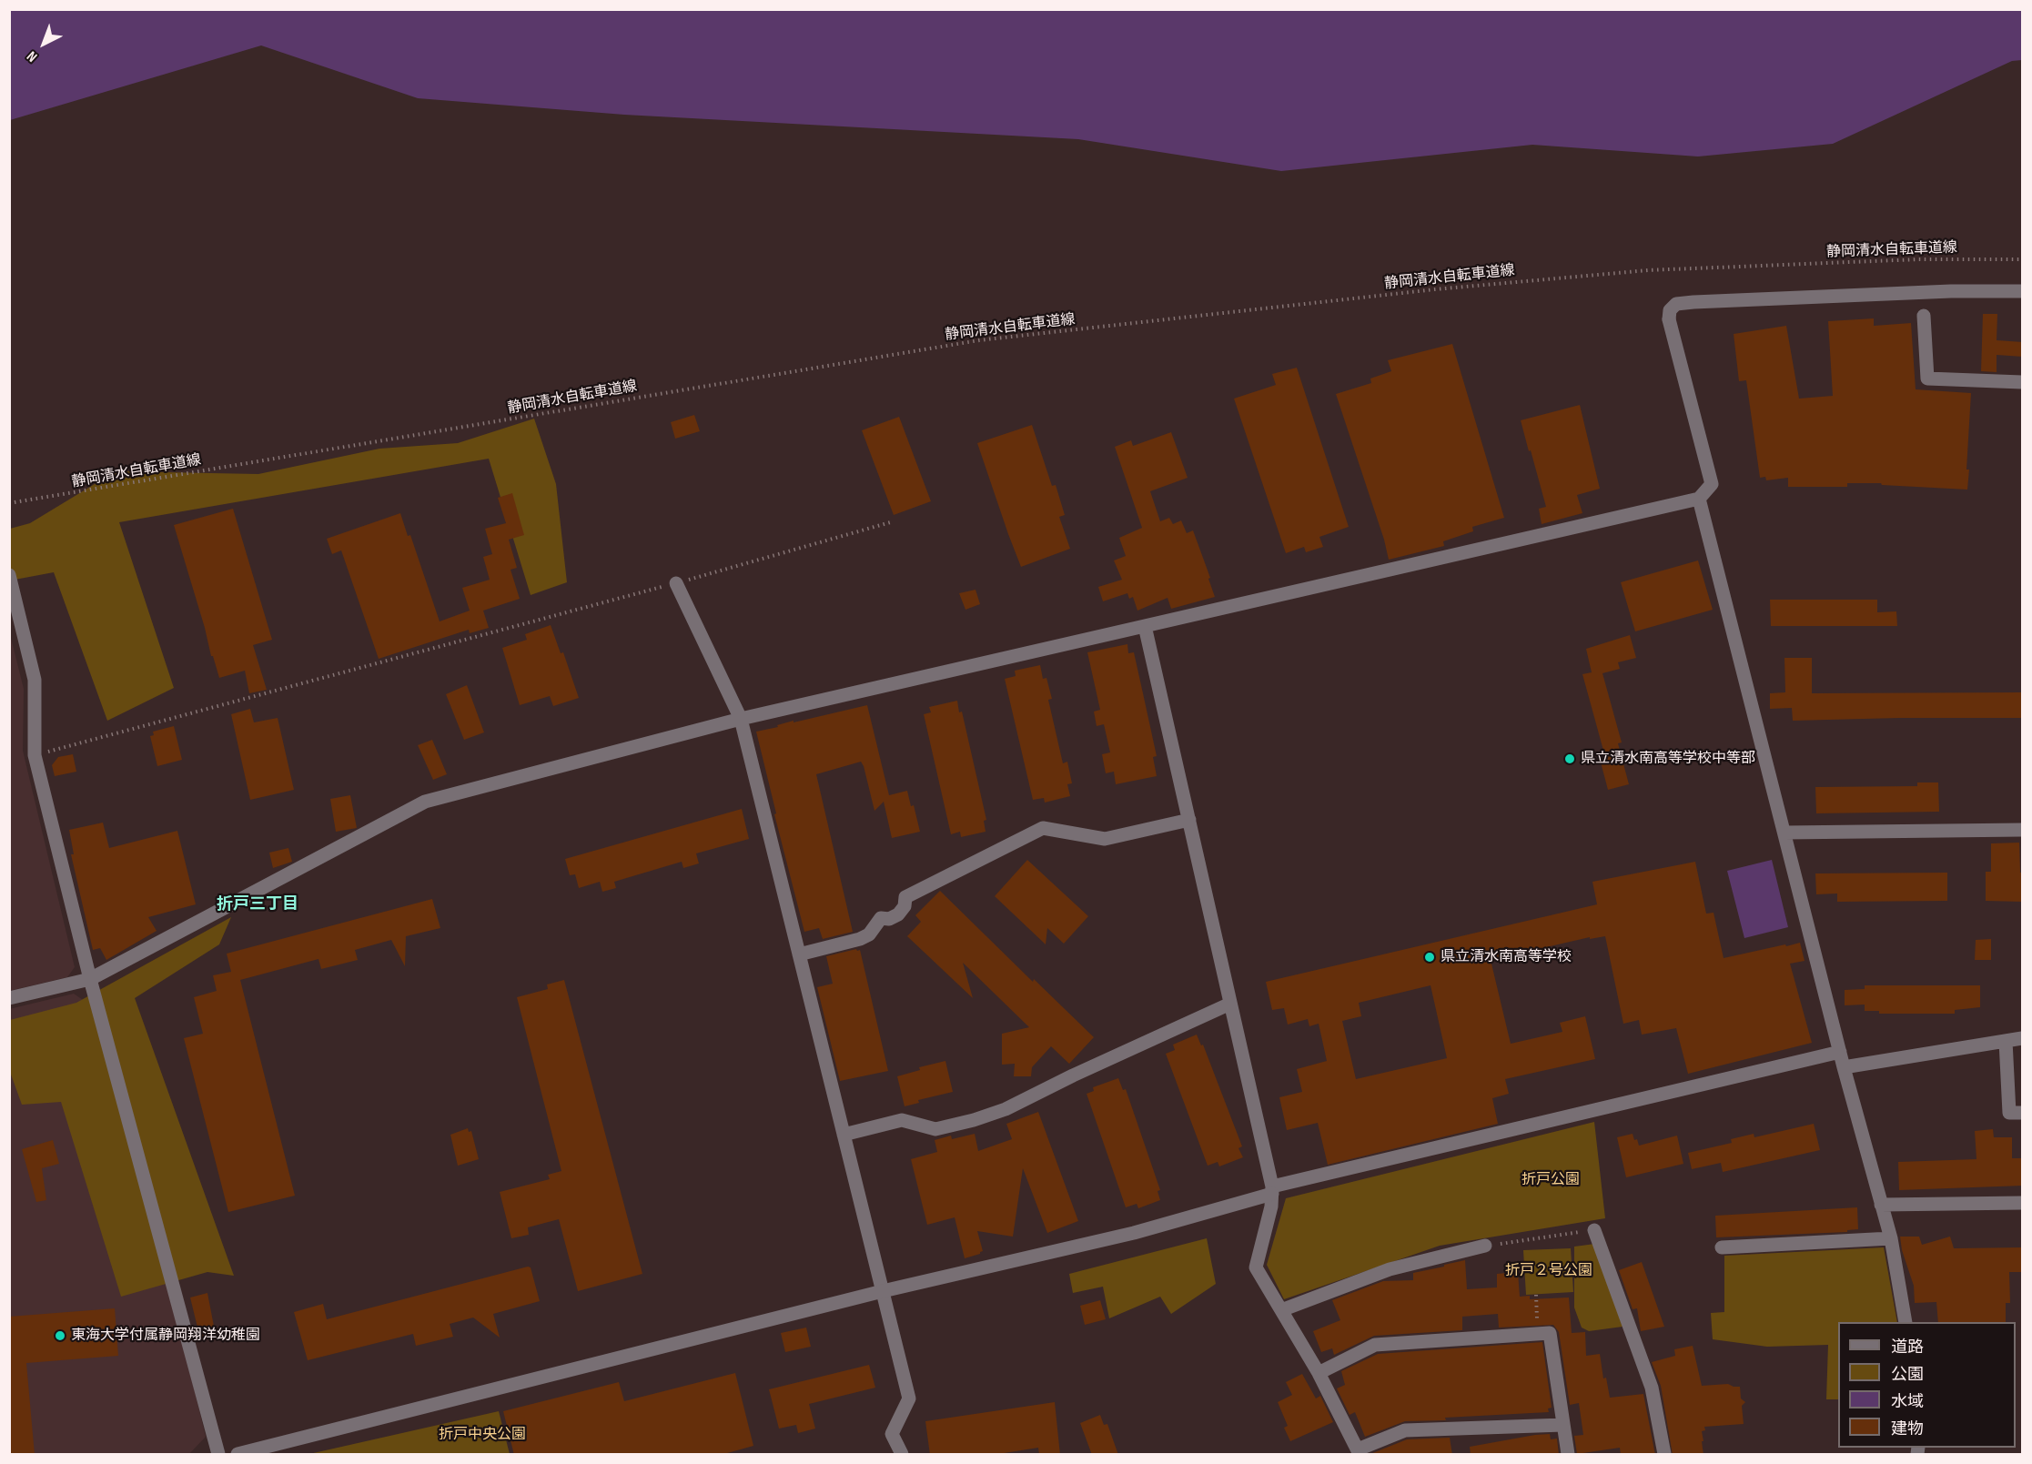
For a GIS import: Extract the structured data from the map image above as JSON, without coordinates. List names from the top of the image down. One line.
{"streets":{"path":["静岡清水自転車道線"]},"districts":["折戸三丁目"],"parks":["折戸公園","折戸２号公園","折戸中央公園"],"places":["県立清水南高等学校中等部","県立清水南高等学校","東海大学付属静岡翔洋幼稚園"],"legend":["道路","公園","水域","建物"],"north":"bottom left"}
